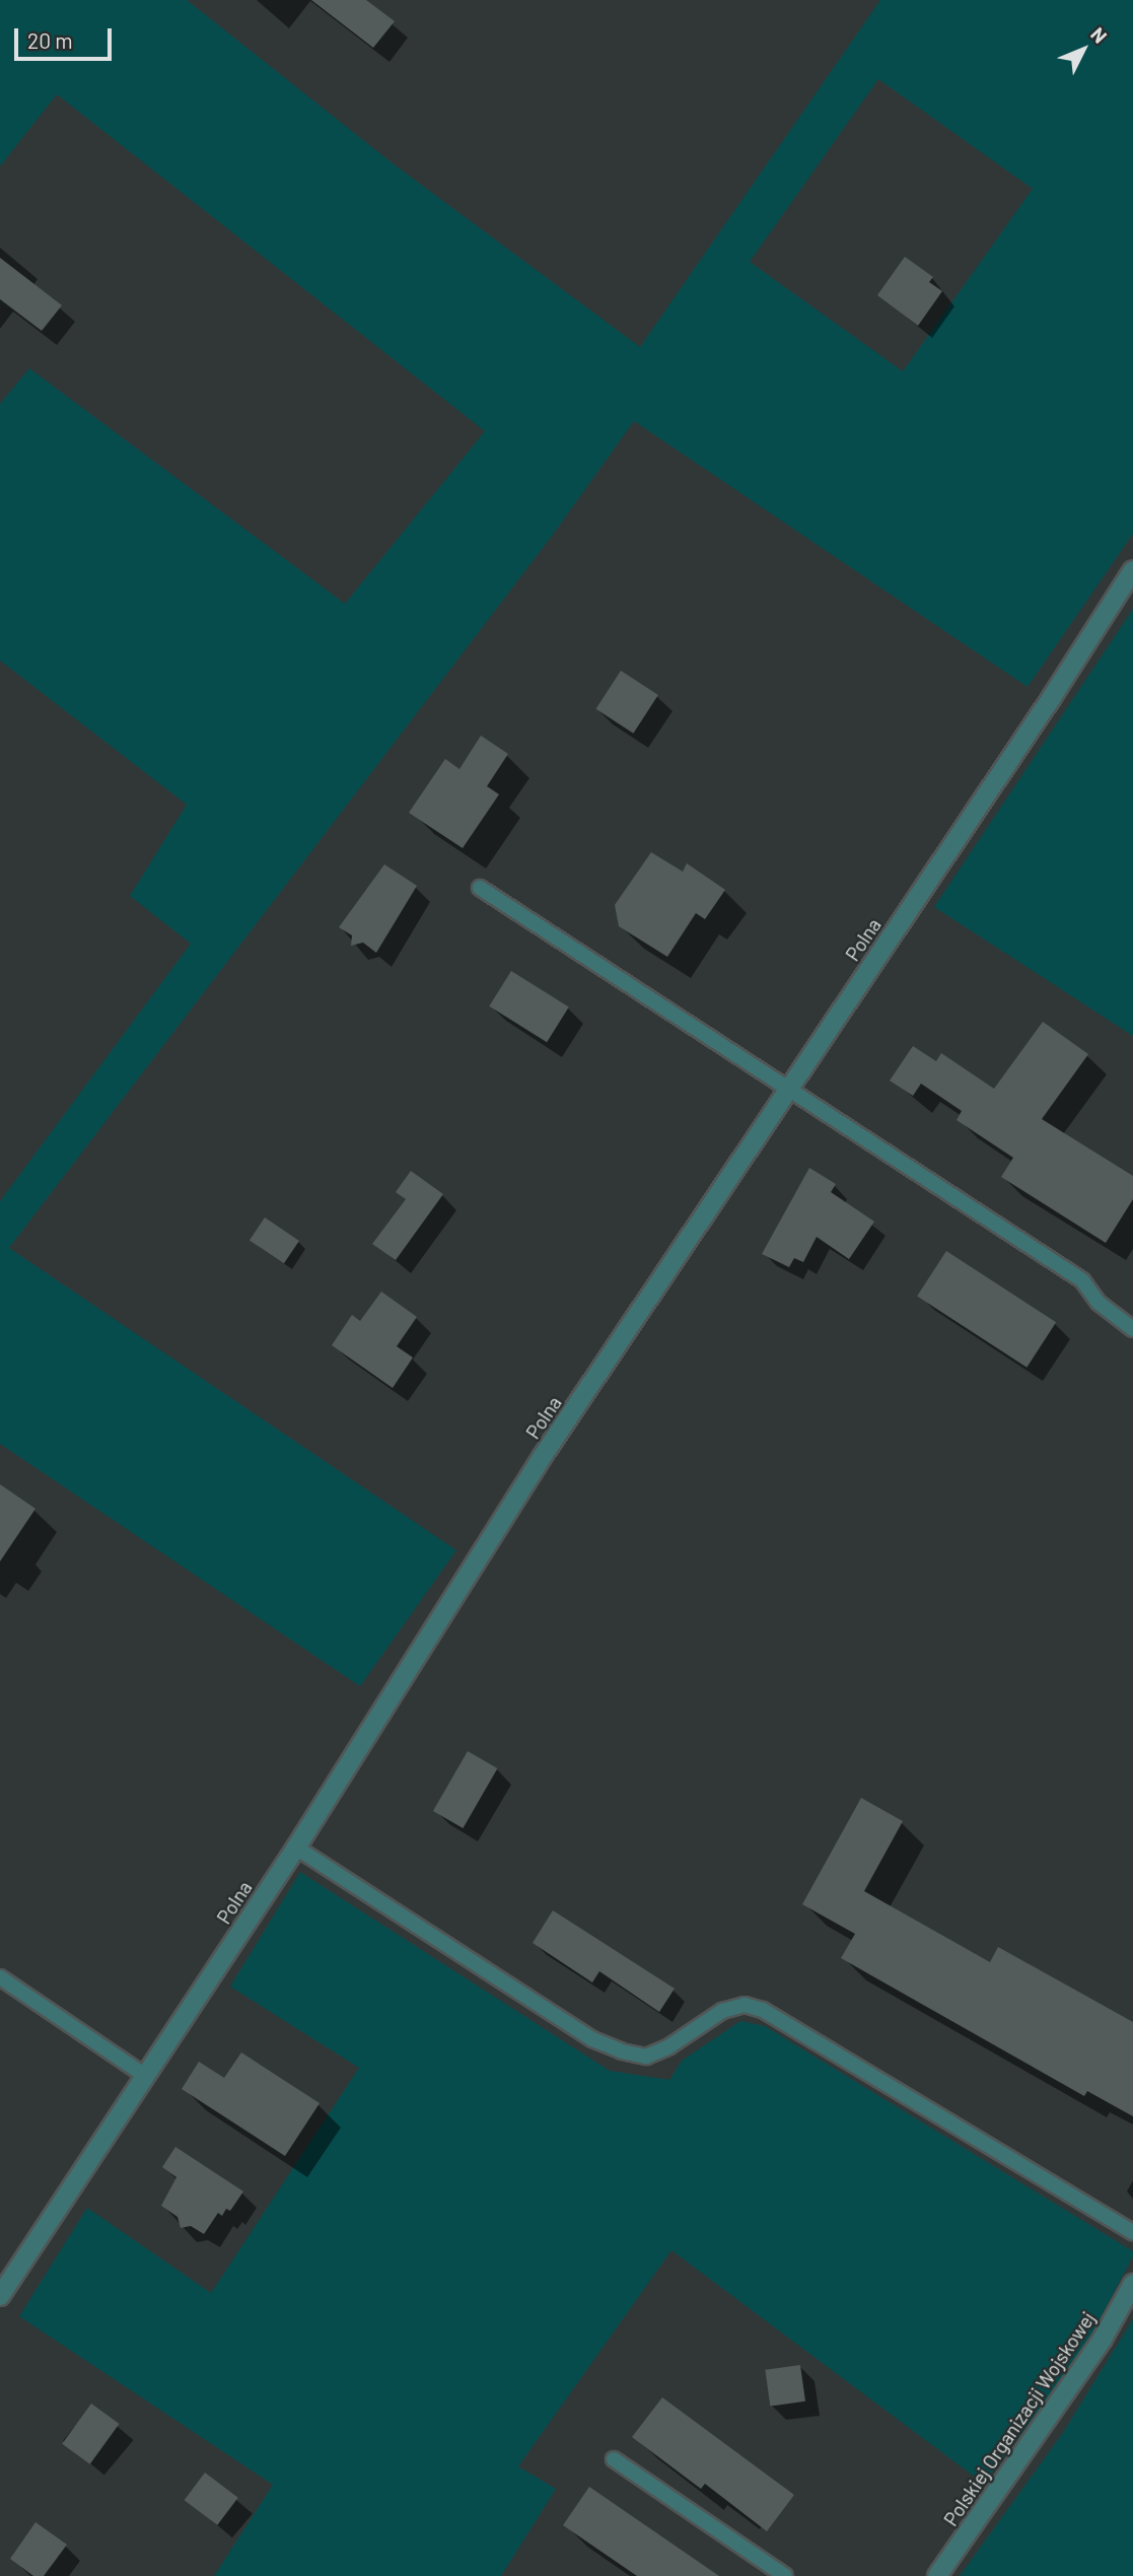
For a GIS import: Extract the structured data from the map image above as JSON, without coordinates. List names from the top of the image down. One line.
{"streets":{"street":["Polna","Polskiej Organizacji Wojskowej"]},"scale_bar":"20 m","north":"top right"}
